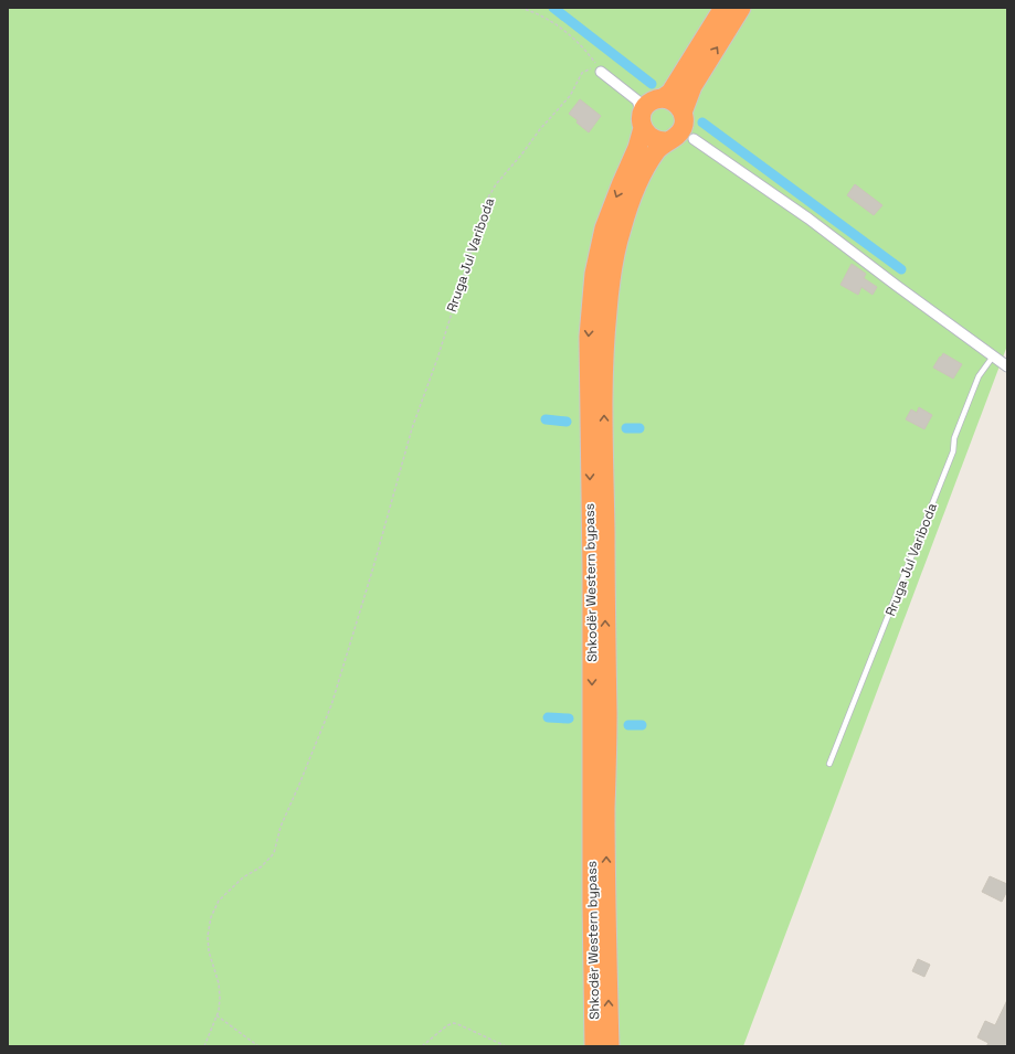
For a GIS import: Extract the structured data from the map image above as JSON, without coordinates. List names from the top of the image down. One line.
{"streets":{"highway":["Shkodër Western bypass"],"lane":["Rruga Jul Variboda"]}}
